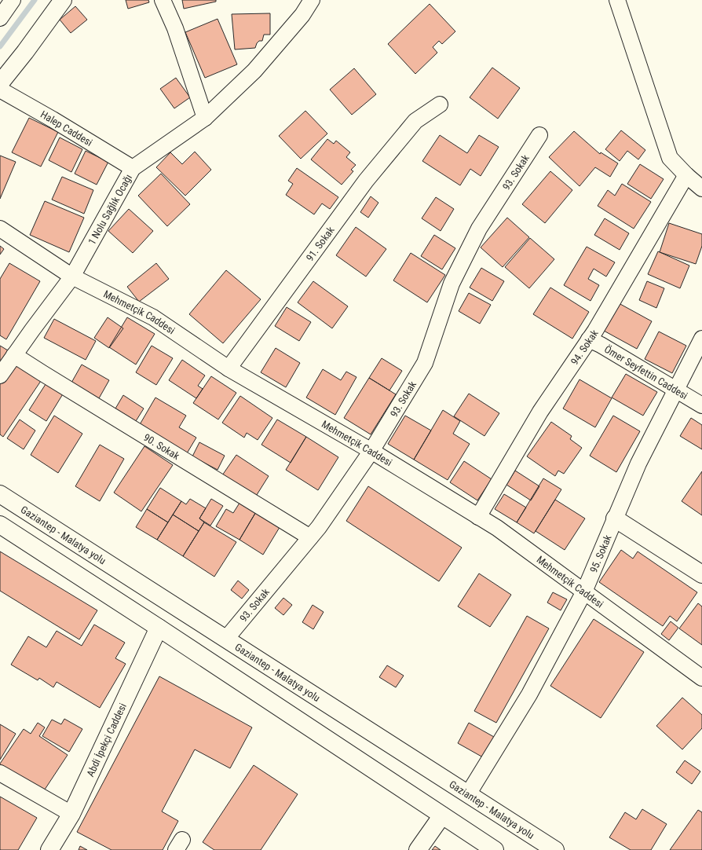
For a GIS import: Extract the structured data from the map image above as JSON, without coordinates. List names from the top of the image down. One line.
{"streets":{"main road":["Gaziantep - Malatya yolu","Abdi İpekçi Caddesi"],"street":["Halep Caddesi","93. Sokak","1 Nolu Sağlık Ocağı","91. Sokak","Mehmetçik Caddesi","94. Sokak","Ömer Seyfettin Caddesi","90. Sokak","95. Sokak"]},"crossings":[["Halep Caddesi","1 Nolu Sağlık Ocağı"],["93. Sokak","Mehmetçik Caddesi"],["93. Sokak","90. Sokak"],["93. Sokak","Gaziantep - Malatya yolu"],["1 Nolu Sağlık Ocağı","Mehmetçik Caddesi"],["1 Nolu Sağlık Ocağı","90. Sokak"],["91. Sokak","Mehmetçik Caddesi"],["Mehmetçik Caddesi","94. Sokak"],["Mehmetçik Caddesi","95. Sokak"],["94. Sokak","Ömer Seyfettin Caddesi"],["Ömer Seyfettin Caddesi","95. Sokak"],["Gaziantep - Malatya yolu","95. Sokak"]]}
